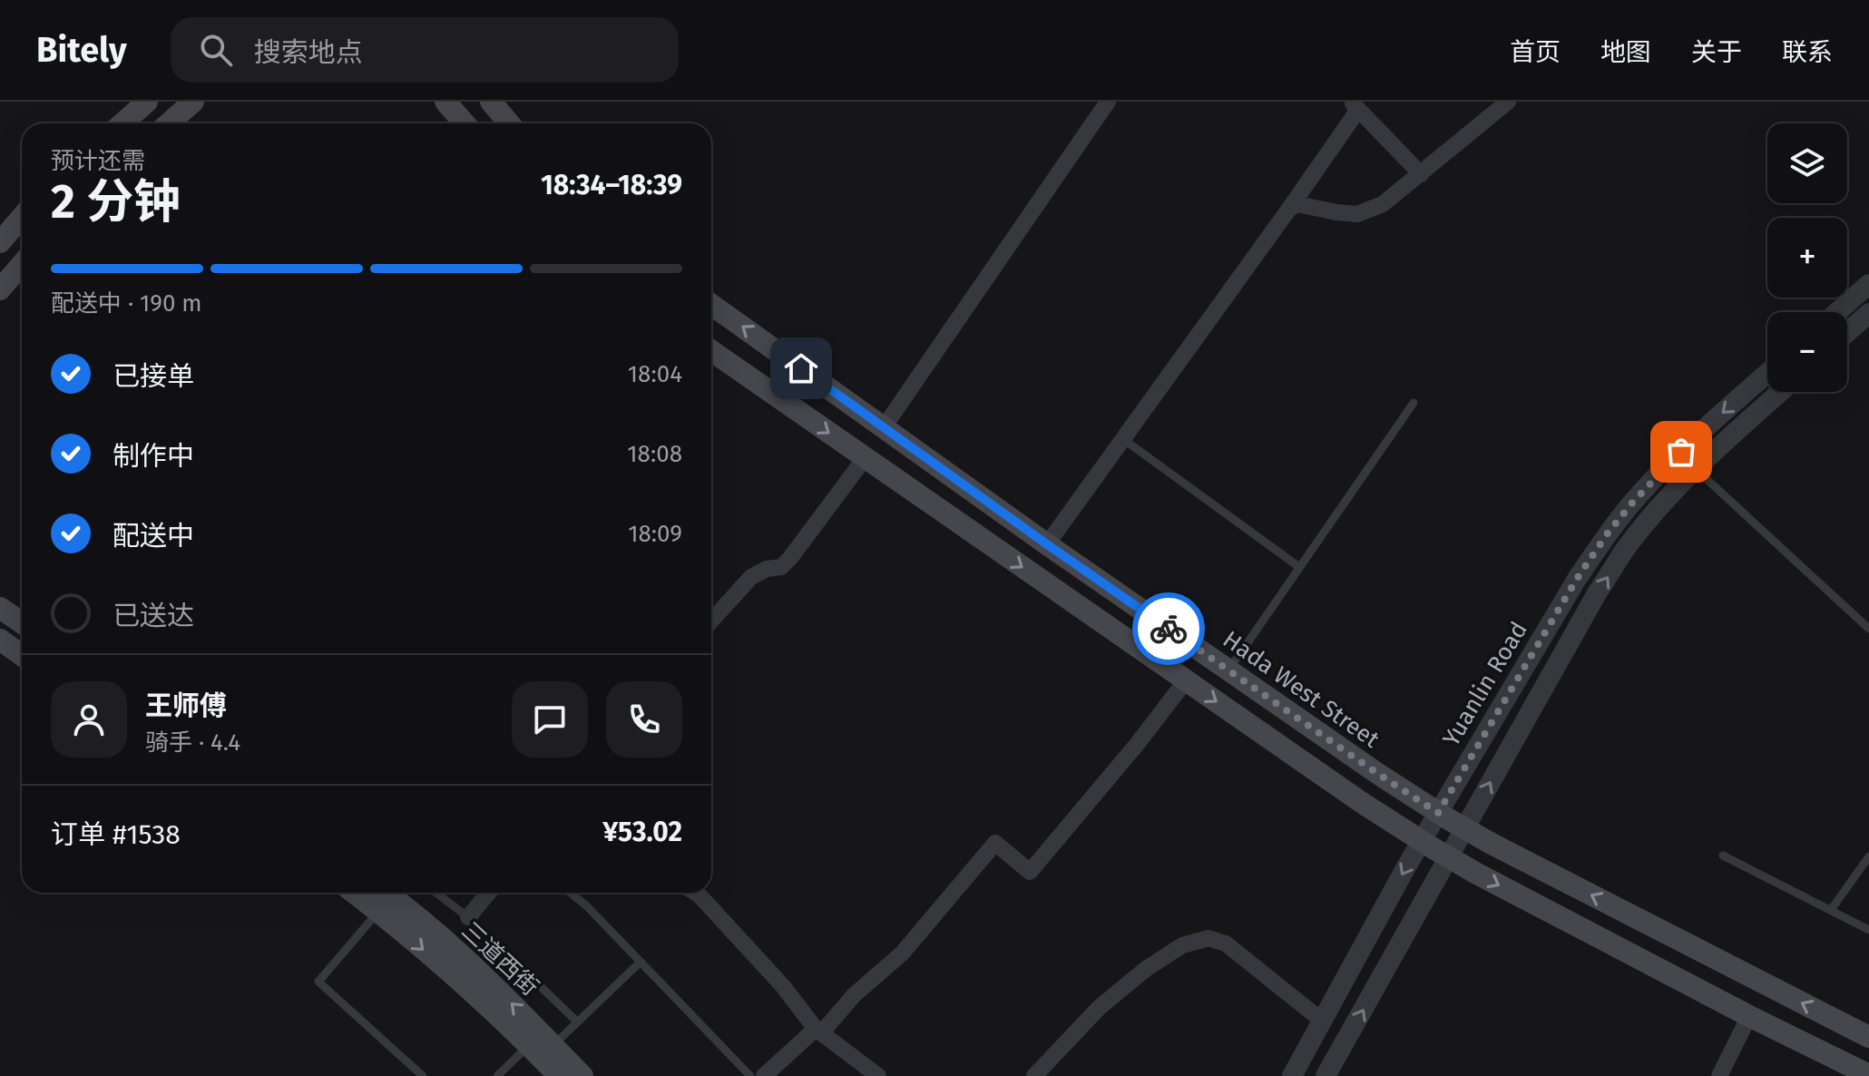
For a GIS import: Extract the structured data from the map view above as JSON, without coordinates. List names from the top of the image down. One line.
{"streets":{"main road":["Hada West Street","三道西街"],"street":["Yuanlin Road"]},"crossings":[["Yuanlin Road","Hada West Street"]],"page":{"header":"Bitely","search":"搜索地点","nav":["首页","地图","关于","联系"],"map_buttons":["+","−"],"heading":["2 分钟","预计还需","18:34–18:39"],"panel":["王师傅","骑手 · 4.4","订单 #1538","¥53.02"],"bar":"配送中 · 190 m","list":[["已接单","18:04"],["制作中","18:08"],["配送中","18:09"],"已送达"]}}
